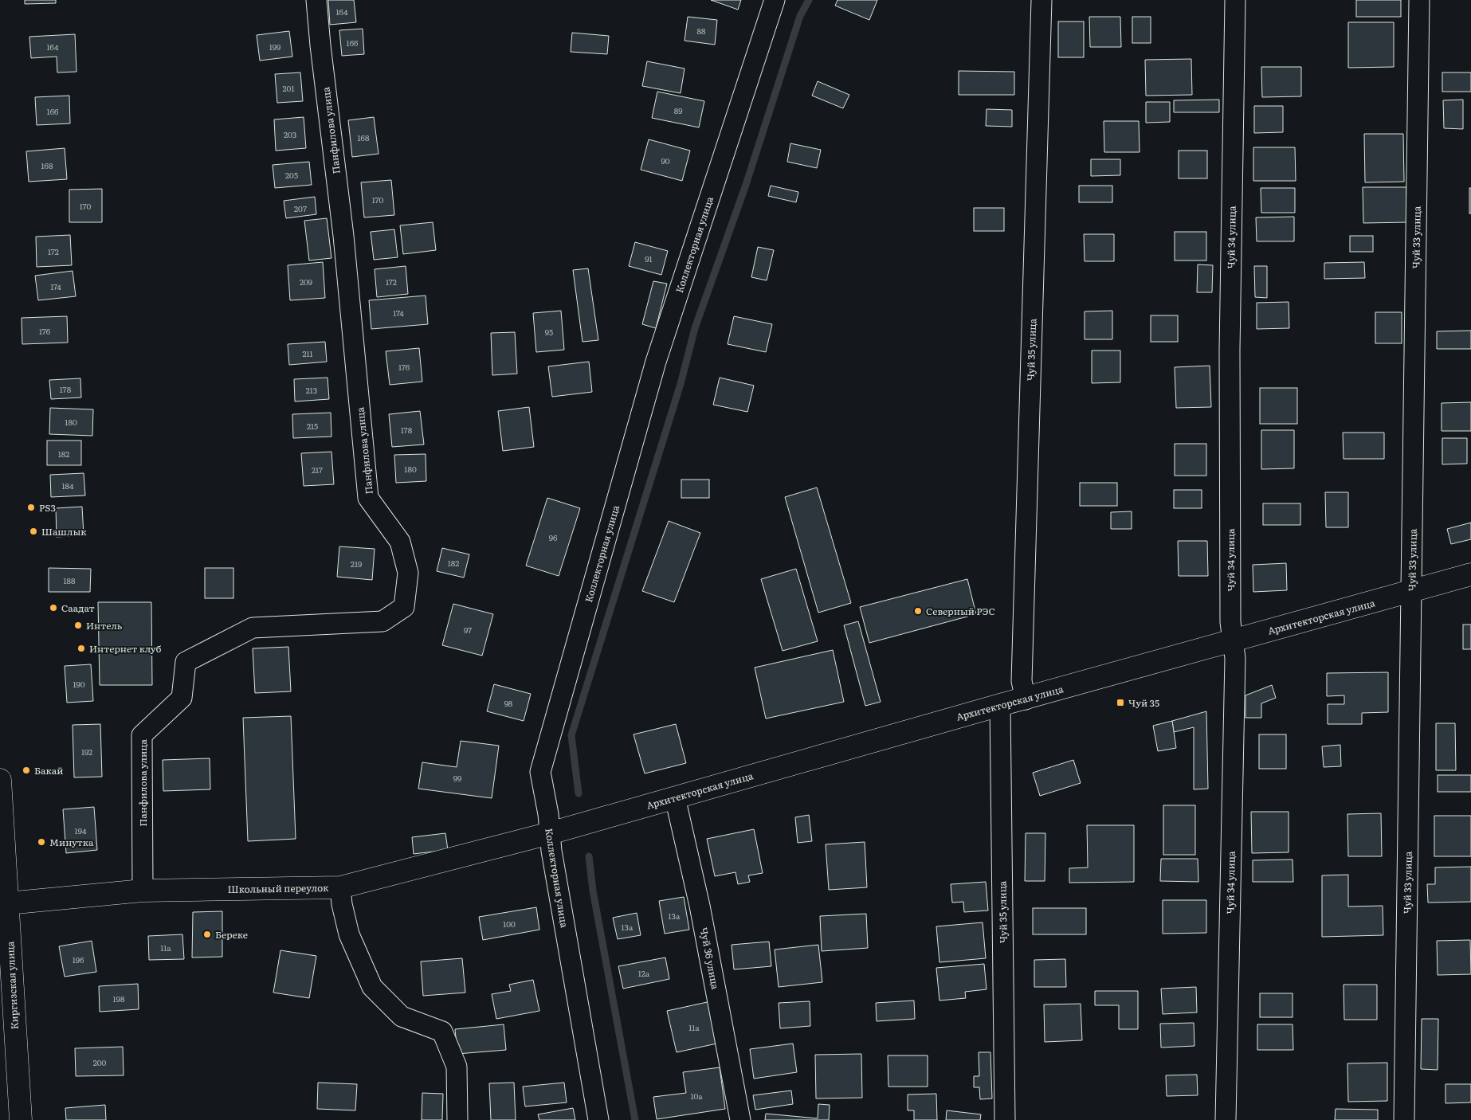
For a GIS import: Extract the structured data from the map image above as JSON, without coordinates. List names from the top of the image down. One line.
{"streets":{"street":["Панфилова улица","Чуй 34 улица","Чуй 33 улица","Коллекторная улица","Чуй 35 улица","Архитекторская улица","Школьный переулок","Чуй 36 улица","Киргизская улица"]},"crossings":[["Панфилова улица","Школьный переулок"],["Чуй 34 улица","Архитекторская улица"],["Чуй 33 улица","Архитекторская улица"],["Коллекторная улица","Архитекторская улица"],["Коллекторная улица","Школьный переулок"],["Чуй 35 улица","Архитекторская улица"],["Архитекторская улица","Школьный переулок"],["Архитекторская улица","Чуй 36 улица"],["Школьный переулок","Киргизская улица"]],"places":{"other":["PS3","Шашлык","Саадат","Северный РЭС","Интель","Интернет клуб","Бакай","Минутка","Береке"],"transit":["Чуй 35"]},"house_numbers":["164","88","166","164","199","201","89","166","203","168","90","168","205","170","170","207","172","91","209","172","174","174","176","95","211","176","178","213","180","215","178","182","180","217","184","96","182","219","188","97","190","98","192","99","194","13а","100","13а","11а","196","12а","198","11а","200","10а"]}
